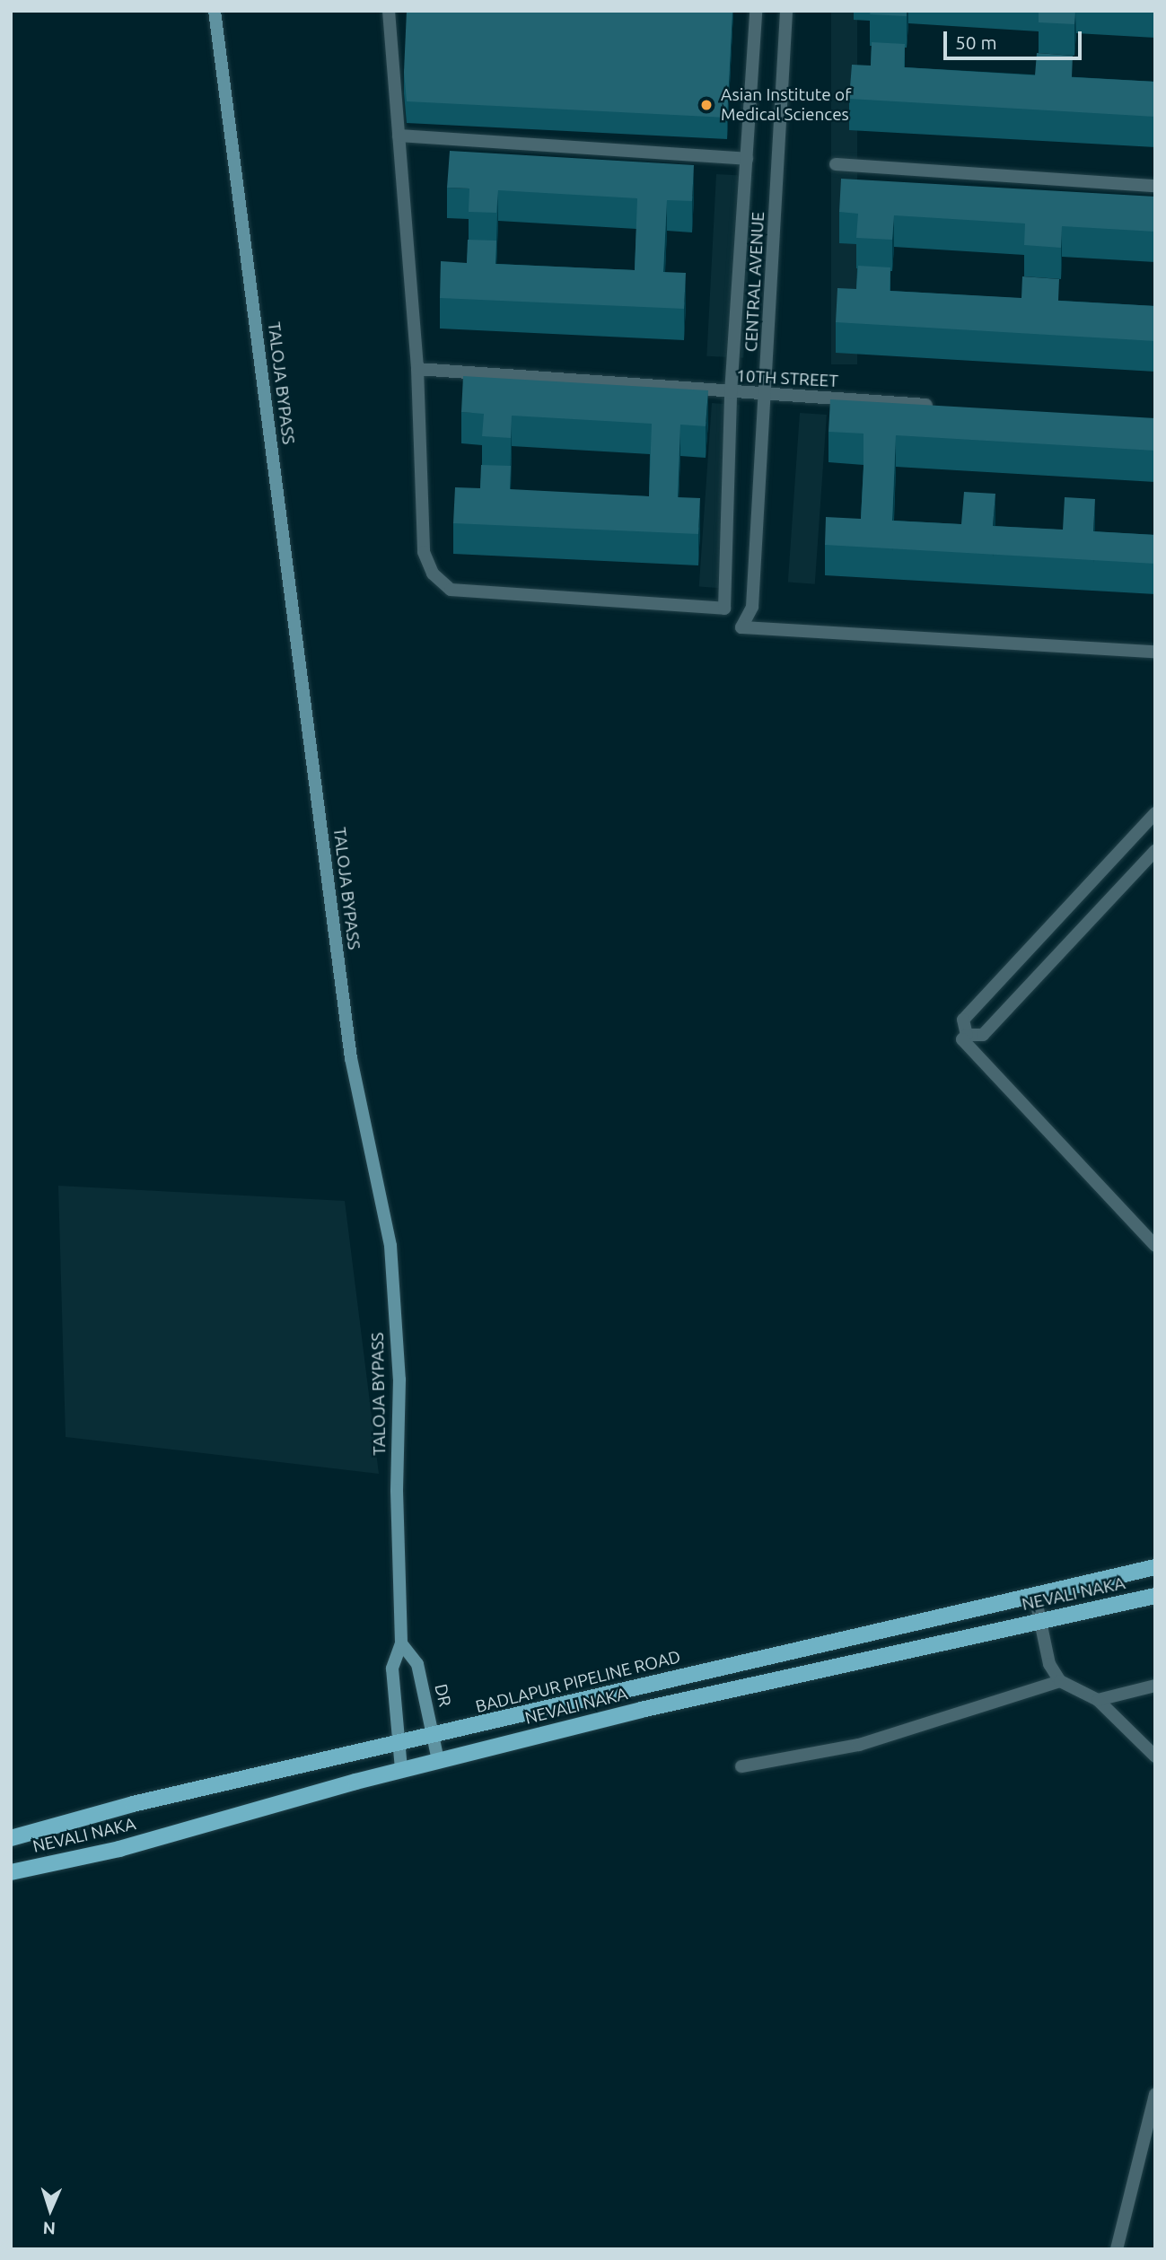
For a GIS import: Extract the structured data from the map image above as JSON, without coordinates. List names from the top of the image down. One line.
{"streets":{"main road":["TALOJA BYPASS","NEVALI NAKA","BADLAPUR PIPELINE ROAD","DR"],"street":["CENTRAL AVENUE","10TH STREET"]},"crossings":[["CENTRAL AVENUE","10TH STREET"],["TALOJA BYPASS","NEVALI NAKA"],["TALOJA BYPASS","BADLAPUR PIPELINE ROAD"],["TALOJA BYPASS","DR"],["NEVALI NAKA","DR"],["BADLAPUR PIPELINE ROAD","DR"]],"places":["Asian Institute of Medical Sciences"],"scale_bar":"50 m","north":"bottom"}
